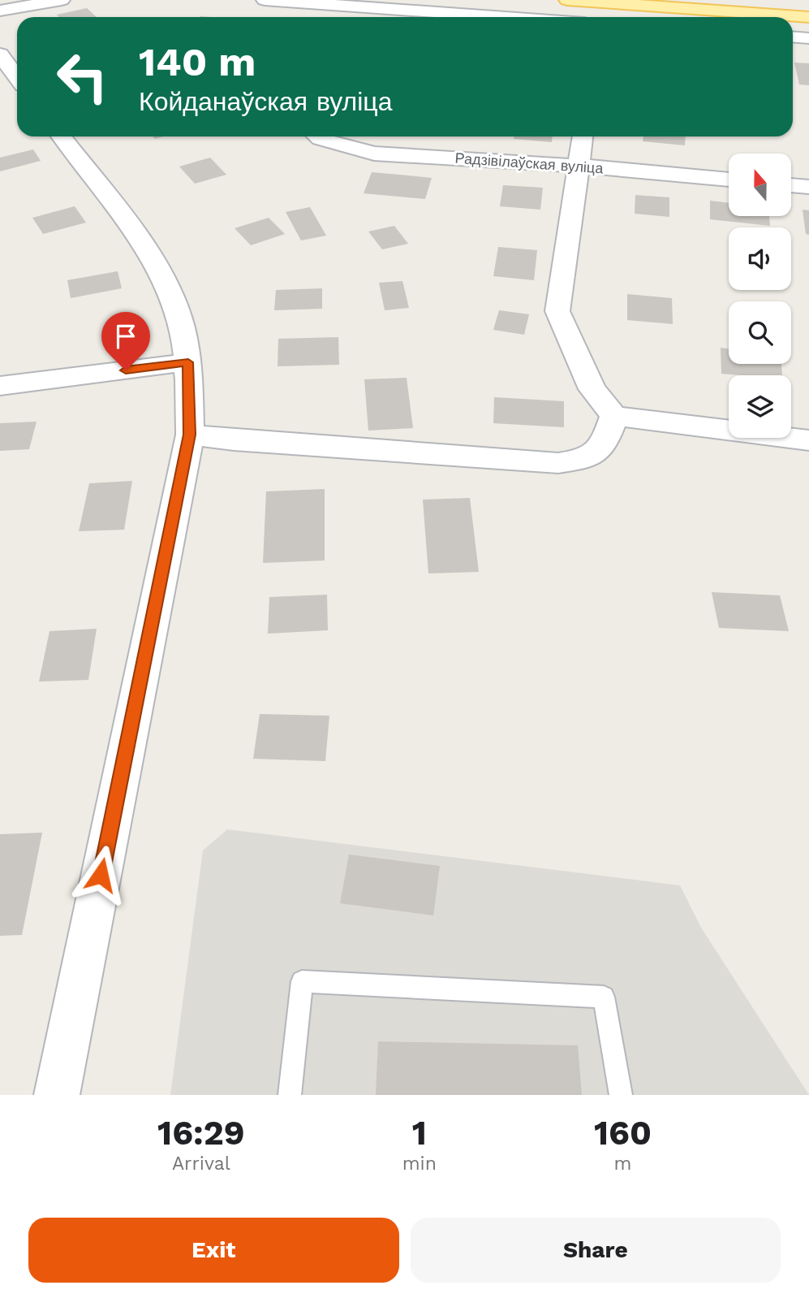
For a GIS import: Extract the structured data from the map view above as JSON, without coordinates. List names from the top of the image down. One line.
{"streets":{"street":["Радзівілаўская вуліца"]},"north":"top","page":{"turn":["140 m","Койданаўская вуліца"],"eta":["16:29","Arrival","1","min","160","m"],"buttons":["Exit","Share"]}}
